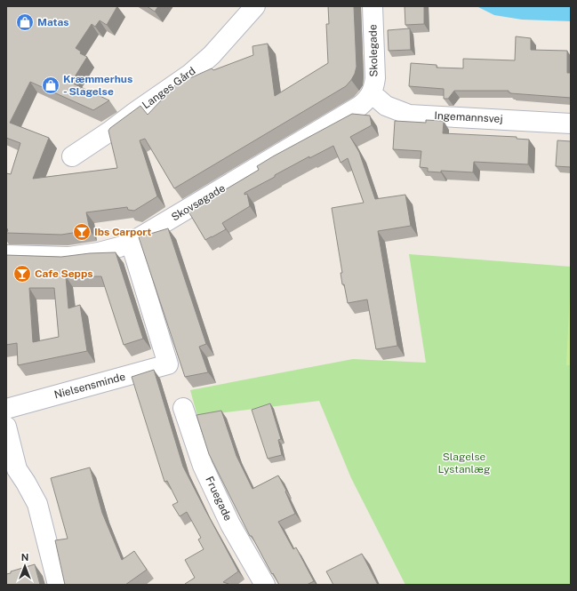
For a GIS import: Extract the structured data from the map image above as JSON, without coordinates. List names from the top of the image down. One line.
{"streets":{"street":["Skolegade","Langes Gård","Ingemannsvej","Skovsøgade","Nielsensminde","Fruegade"]},"crossings":[["Skolegade","Ingemannsvej"],["Skolegade","Skovsøgade"],["Ingemannsvej","Skovsøgade"],["Skovsøgade","Nielsensminde"]],"parks":["Slagelse Lystanlæg"],"places":{"shop":["Matas","Kræmmerhus - Slagelse"],"bar":["Ibs Carport","Cafe Sepps"]},"north":"top"}
